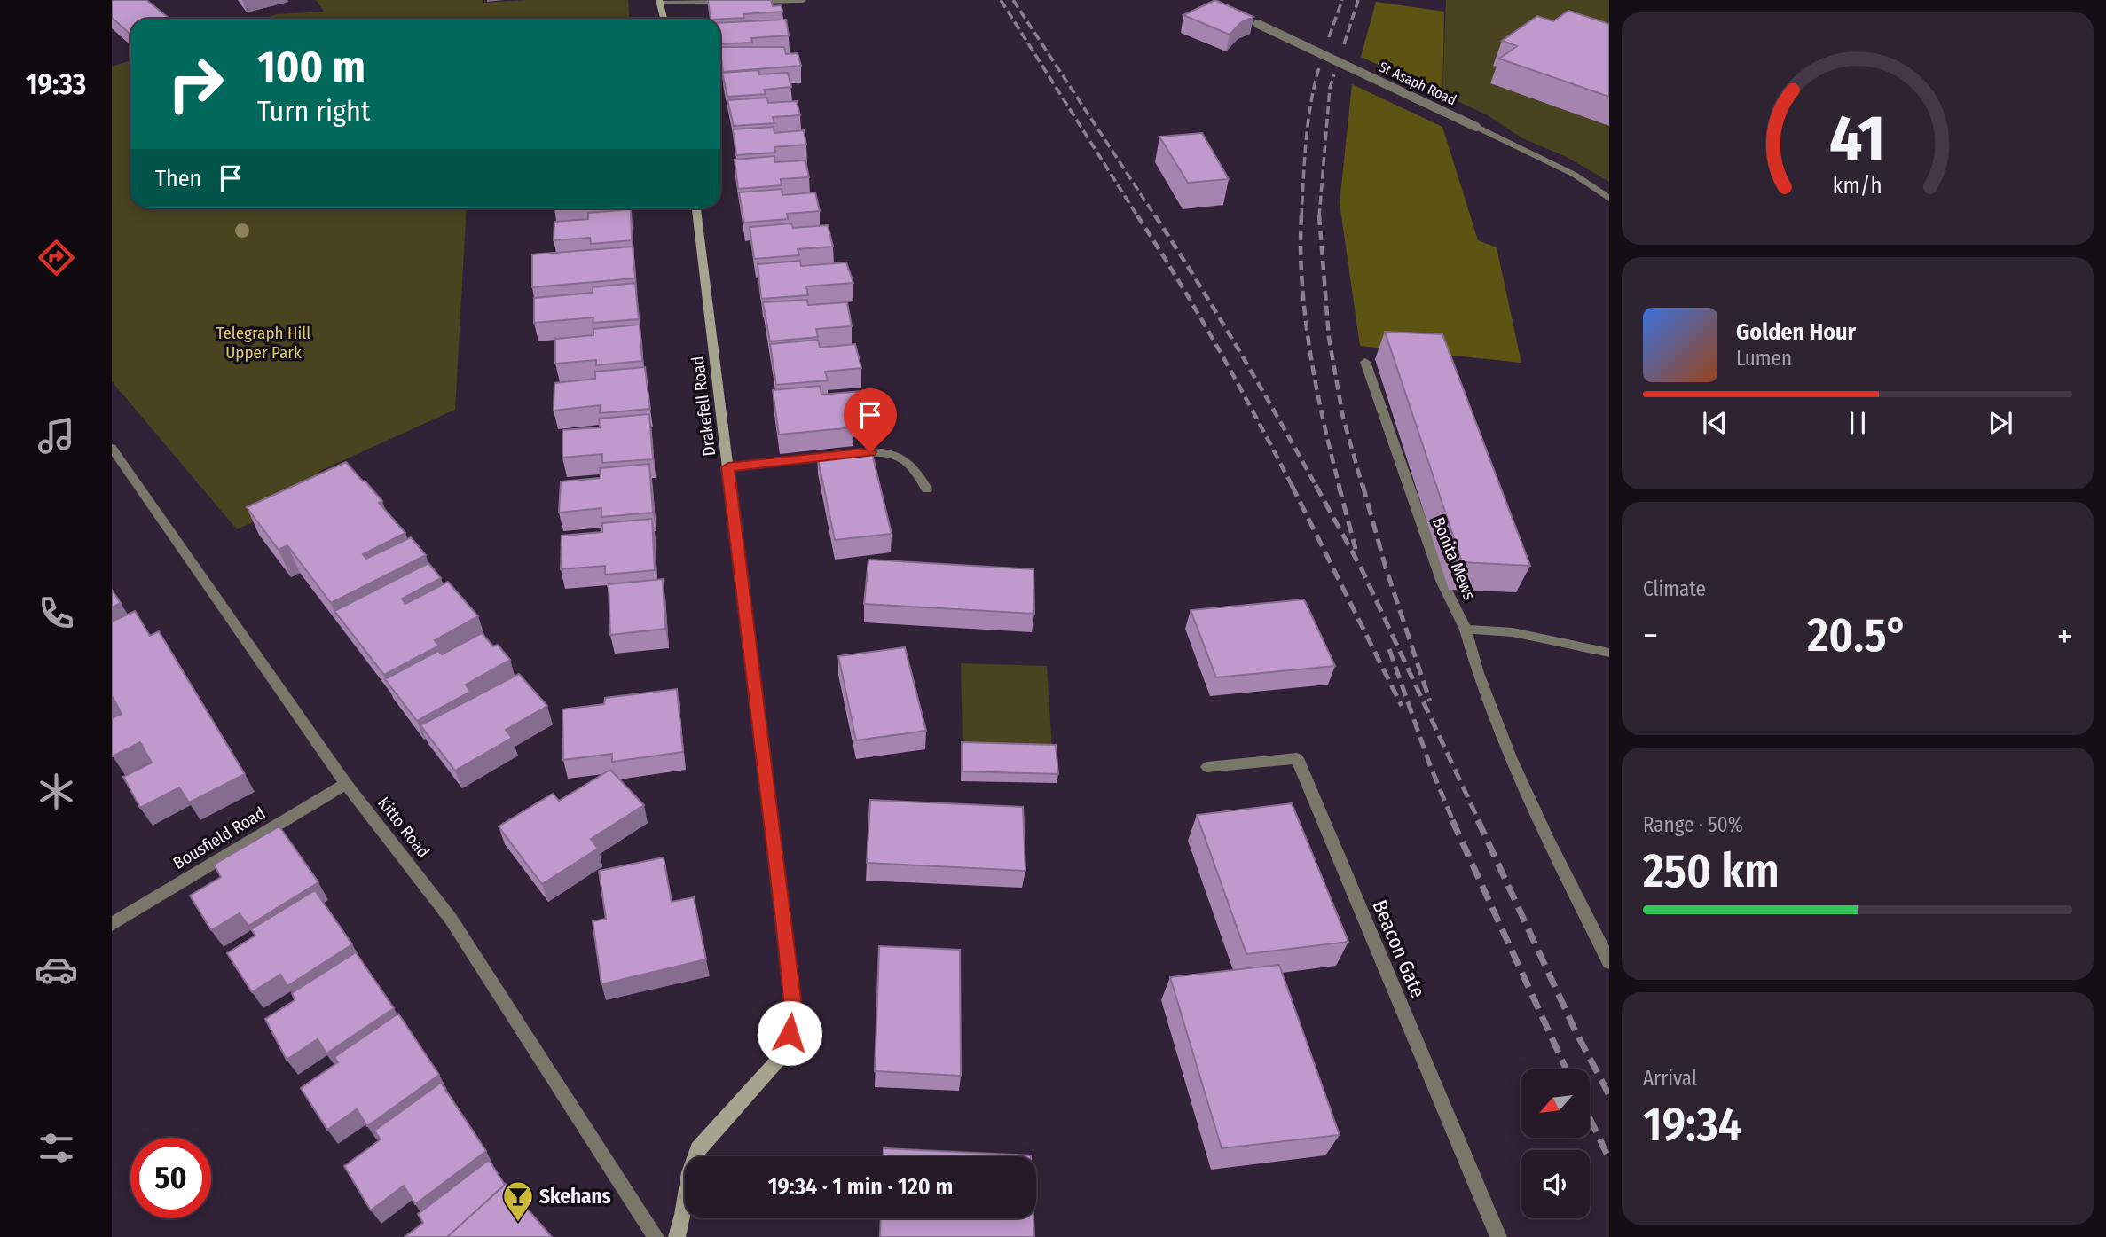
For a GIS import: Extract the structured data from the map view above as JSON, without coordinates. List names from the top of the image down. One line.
{"streets":{"main road":["Drakefell Road"],"street":["St Asaph Road","Bonita Mews","Kitto Road","Bousfield Road","Beacon Gate"]},"crossings":[["Kitto Road","Bousfield Road"]],"parks":["Telegraph Hill Upper Park"],"places":{"bar":["Skehans"]},"north":"bottom left","page":{"tabs":"19:33","turn":["100 m","Turn right"],"then":"Then","song":["Golden Hour","Lumen"],"tile":["Climate",["Range · 50%","250 km"],["Arrival","19:34"]],"heat":["−","20.5°","+"],"limit":"50","trip":"19:34 · 1 min · 120 m","gauge":["41","km/h"]}}
